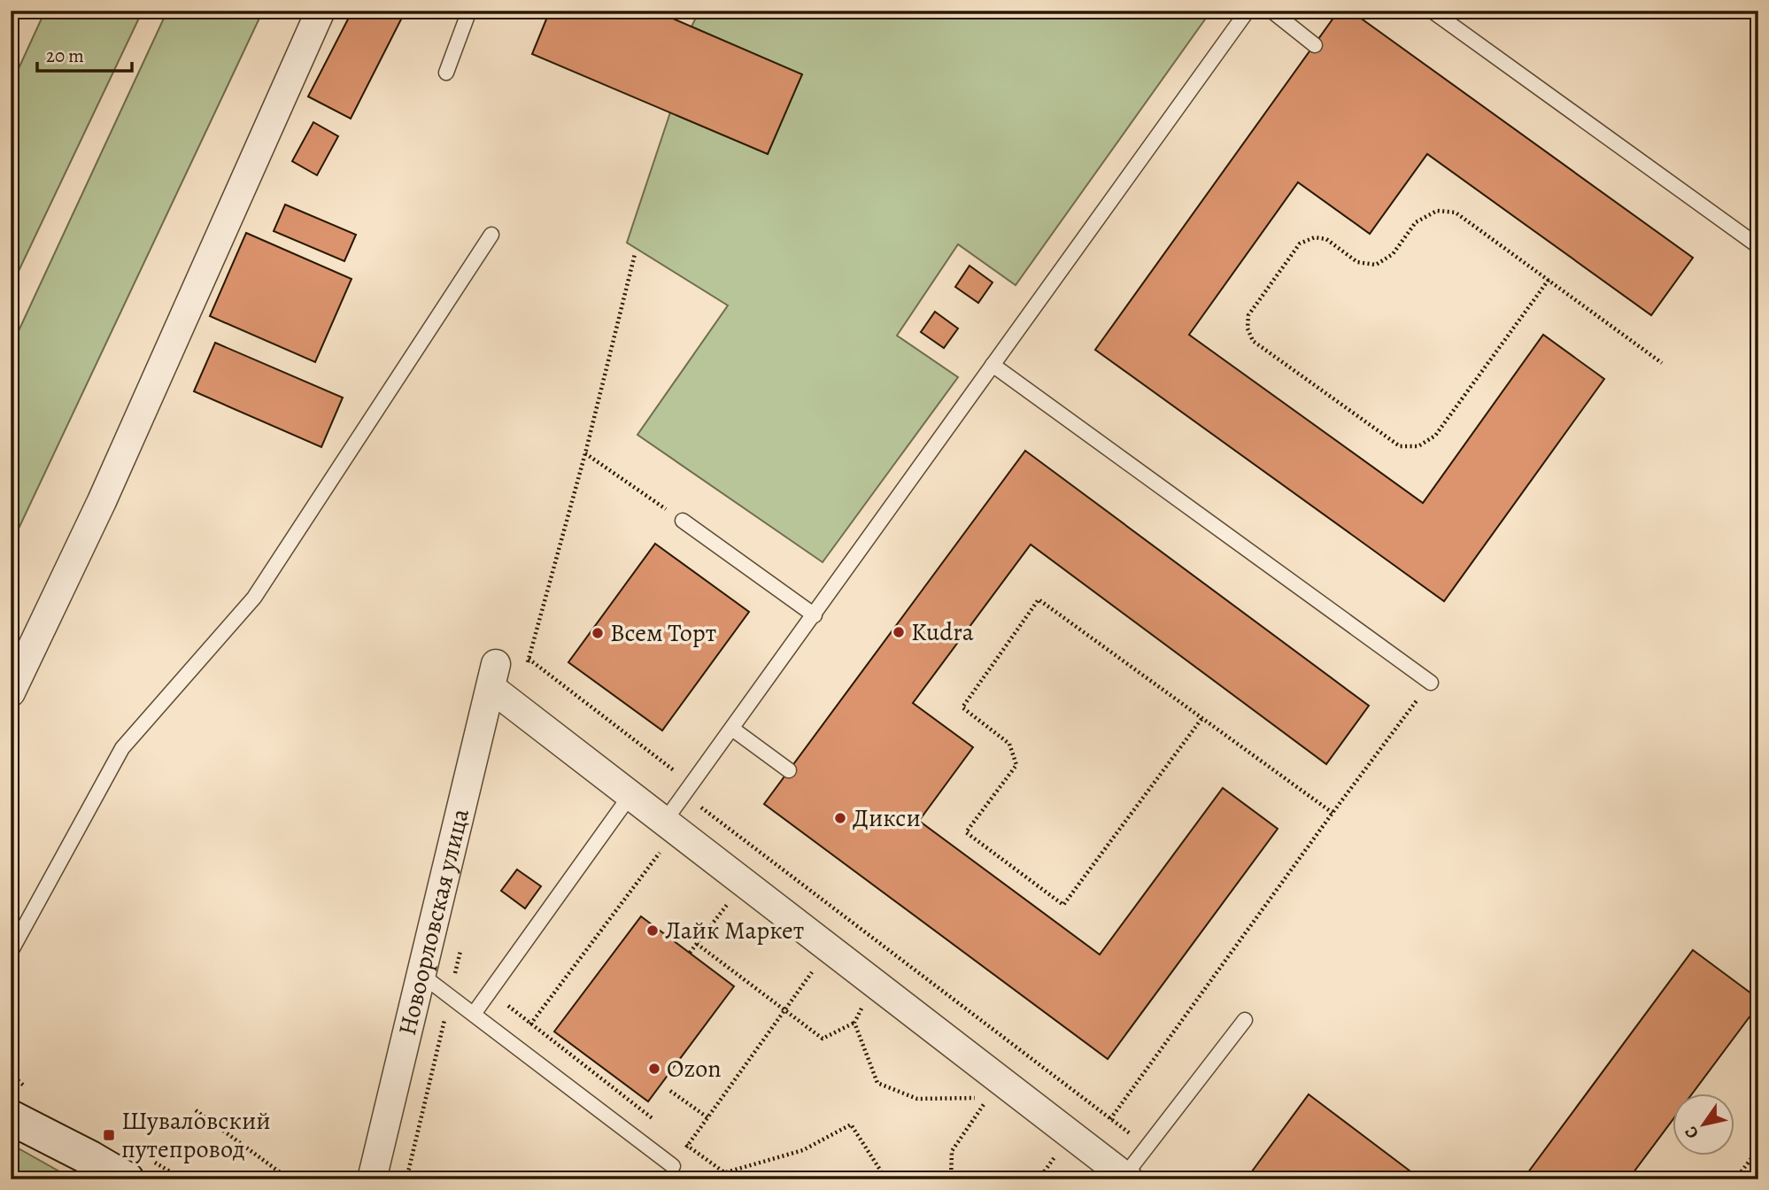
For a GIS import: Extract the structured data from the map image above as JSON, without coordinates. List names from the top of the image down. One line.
{"streets":{"street":["Новоорловская улица"]},"places":{"other":["Kudra","Всем Торт","Дикси","Лайк Маркет","Ozon"],"transit":["Шуваловский путепровод"]},"scale_bar":"20 m","north":"bottom left"}
